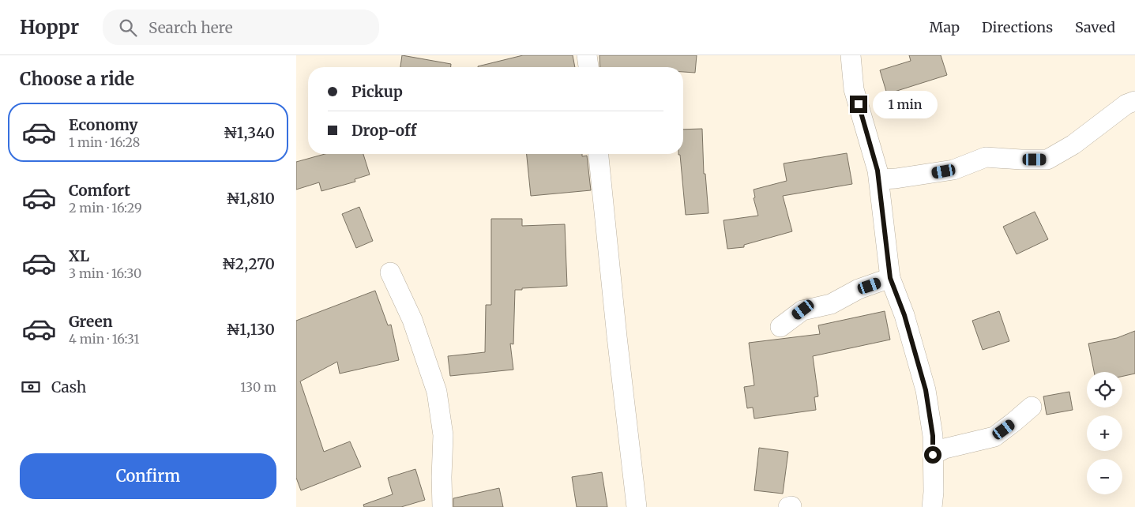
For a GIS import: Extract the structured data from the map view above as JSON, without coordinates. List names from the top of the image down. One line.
{"page":{"header":"Hoppr","search":"Search here","nav":["Map","Directions","Saved"],"heading":"Choose a ride","banner":["Pickup","Drop-off"],"bubble":"1 min","list":[{"name":"Economy","note":"1 min · 16:28","value":"₦1,340"},{"name":"Comfort","note":"2 min · 16:29","value":"₦1,810"},{"name":"XL","note":"3 min · 16:30","value":"₦2,270"},{"name":"Green","note":"4 min · 16:31","value":"₦1,130"}],"pay":["Cash","130 m"],"map_buttons":["+","−"],"buttons":"Confirm"}}
